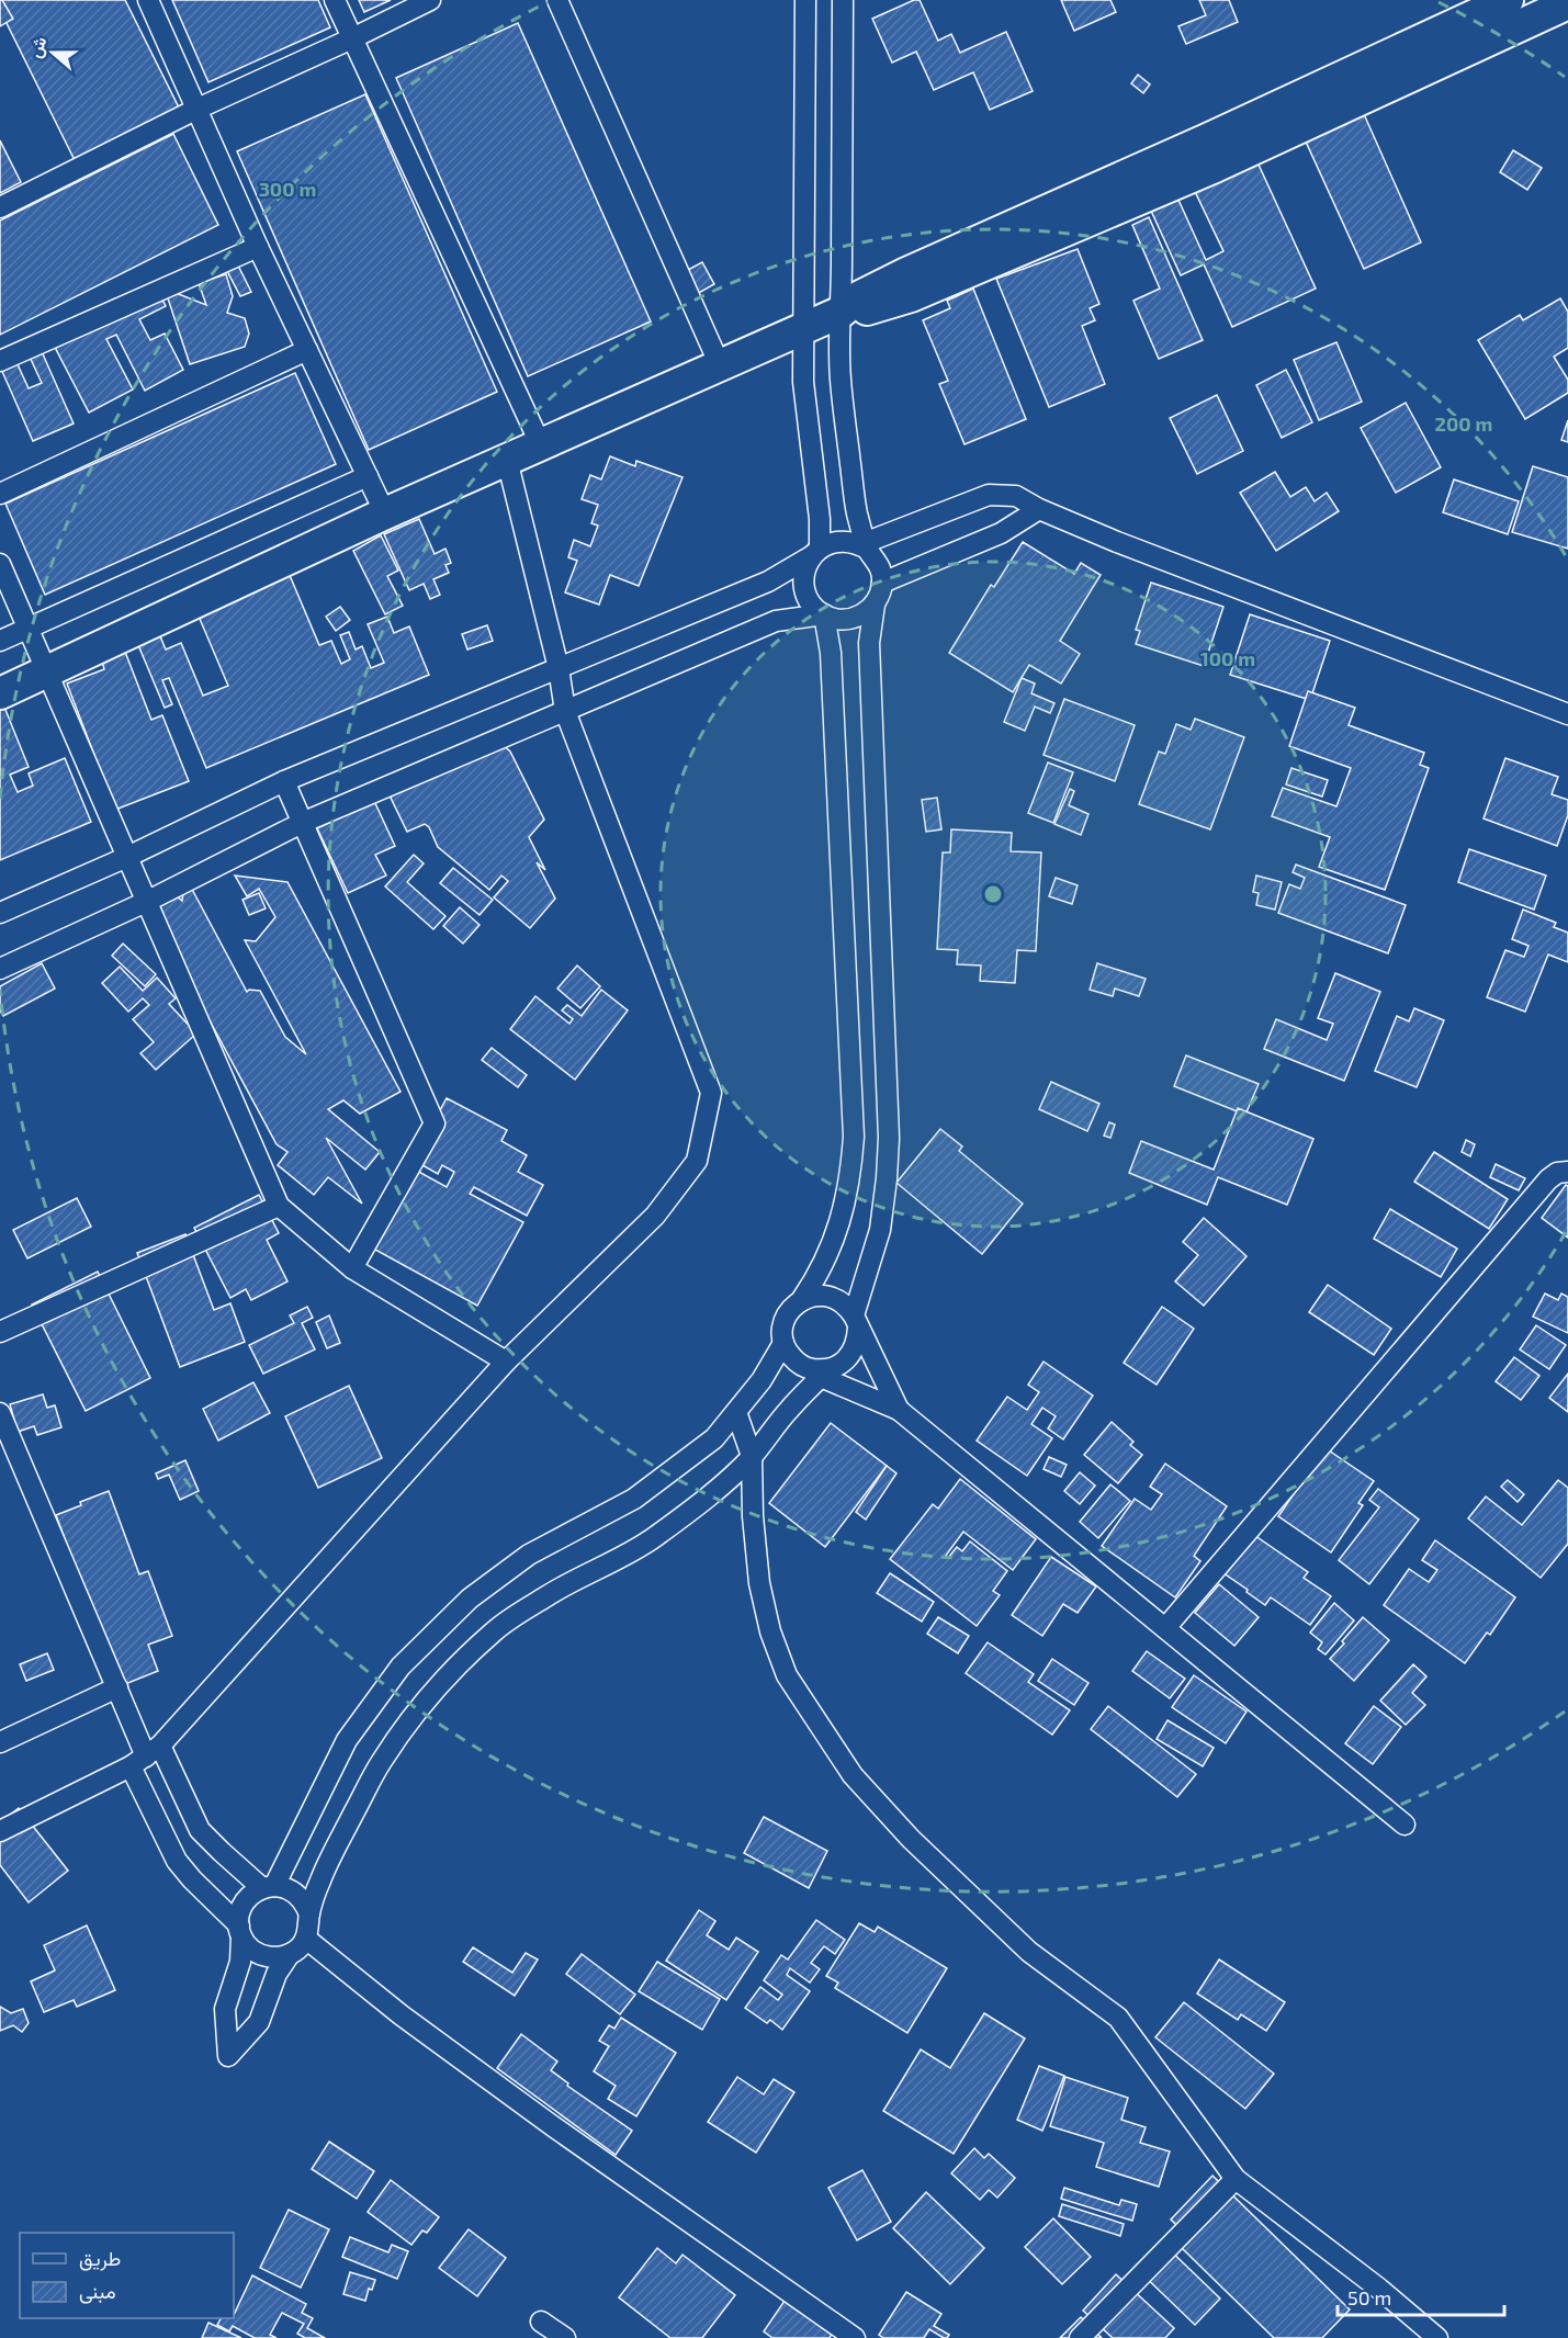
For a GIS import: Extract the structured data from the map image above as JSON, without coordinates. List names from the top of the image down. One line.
{"legend":["طريق","مبنى"],"scale_bar":"50 m","north":"left","rings":["300 m","200 m","100 m"]}
